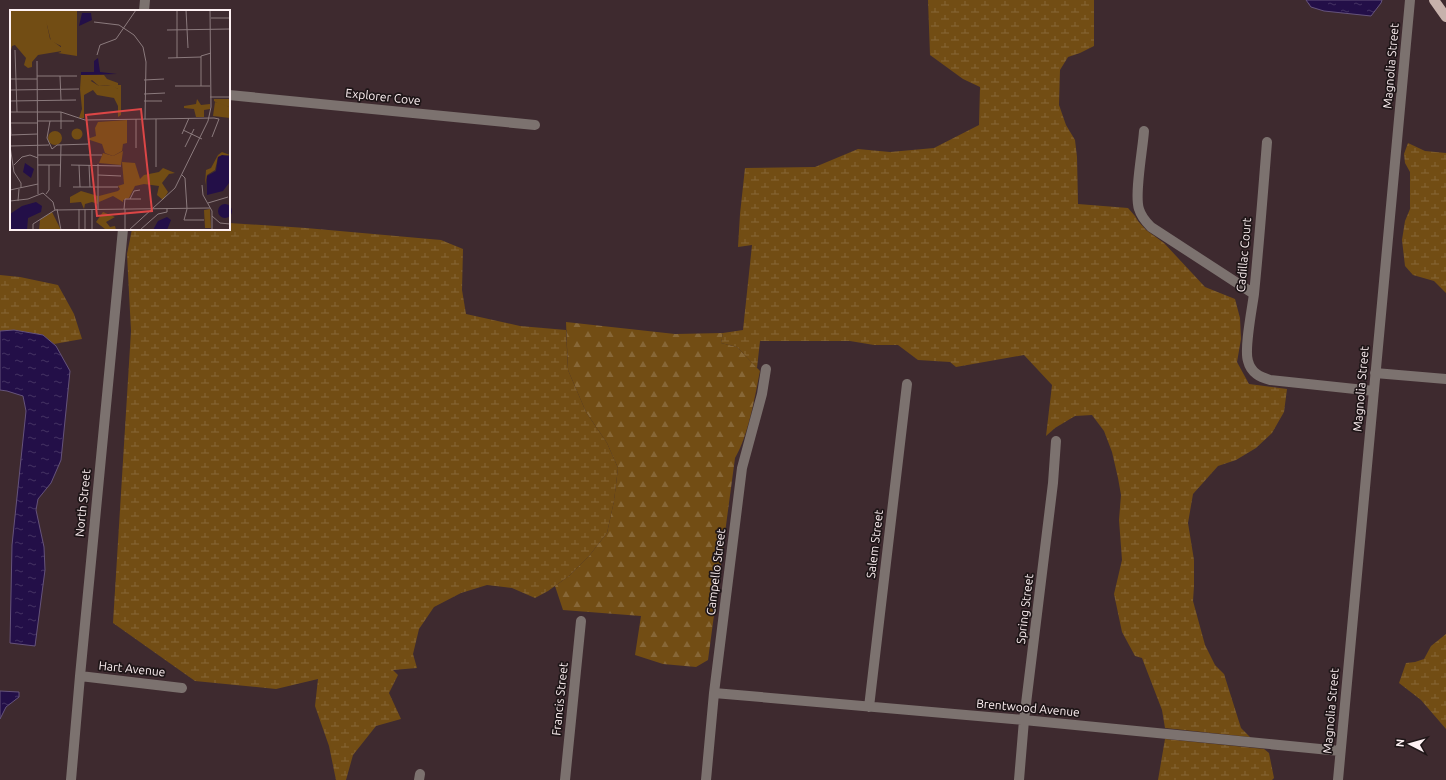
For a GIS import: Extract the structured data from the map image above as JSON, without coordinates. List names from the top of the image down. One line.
{"streets":{"street":["Magnolia Street","Explorer Cove","Cadillac Court","North Street","Salem Street","Campello Street","Spring Street","Hart Avenue","Francis Street","Brentwood Avenue"]},"crossings":[["Magnolia Street","Cadillac Court"],["Magnolia Street","Brentwood Avenue"],["North Street","Hart Avenue"],["Salem Street","Brentwood Avenue"],["Campello Street","Brentwood Avenue"],["Spring Street","Brentwood Avenue"]],"north":"left"}
